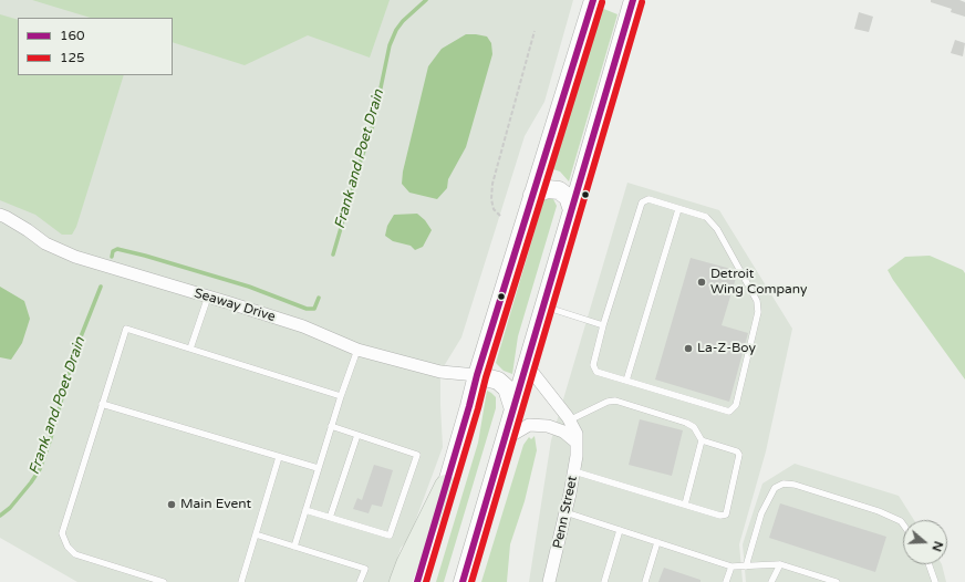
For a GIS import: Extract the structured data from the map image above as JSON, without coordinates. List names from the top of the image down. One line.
{"streets":{"street":["Seaway Drive","Penn Street"]},"water":["Frank and Poet Drain"],"places":["Detroit Wing Company","La-Z-Boy","Main Event"],"lines":["transit line 160","transit line 125"],"legend":["160","125"],"north":"right"}
